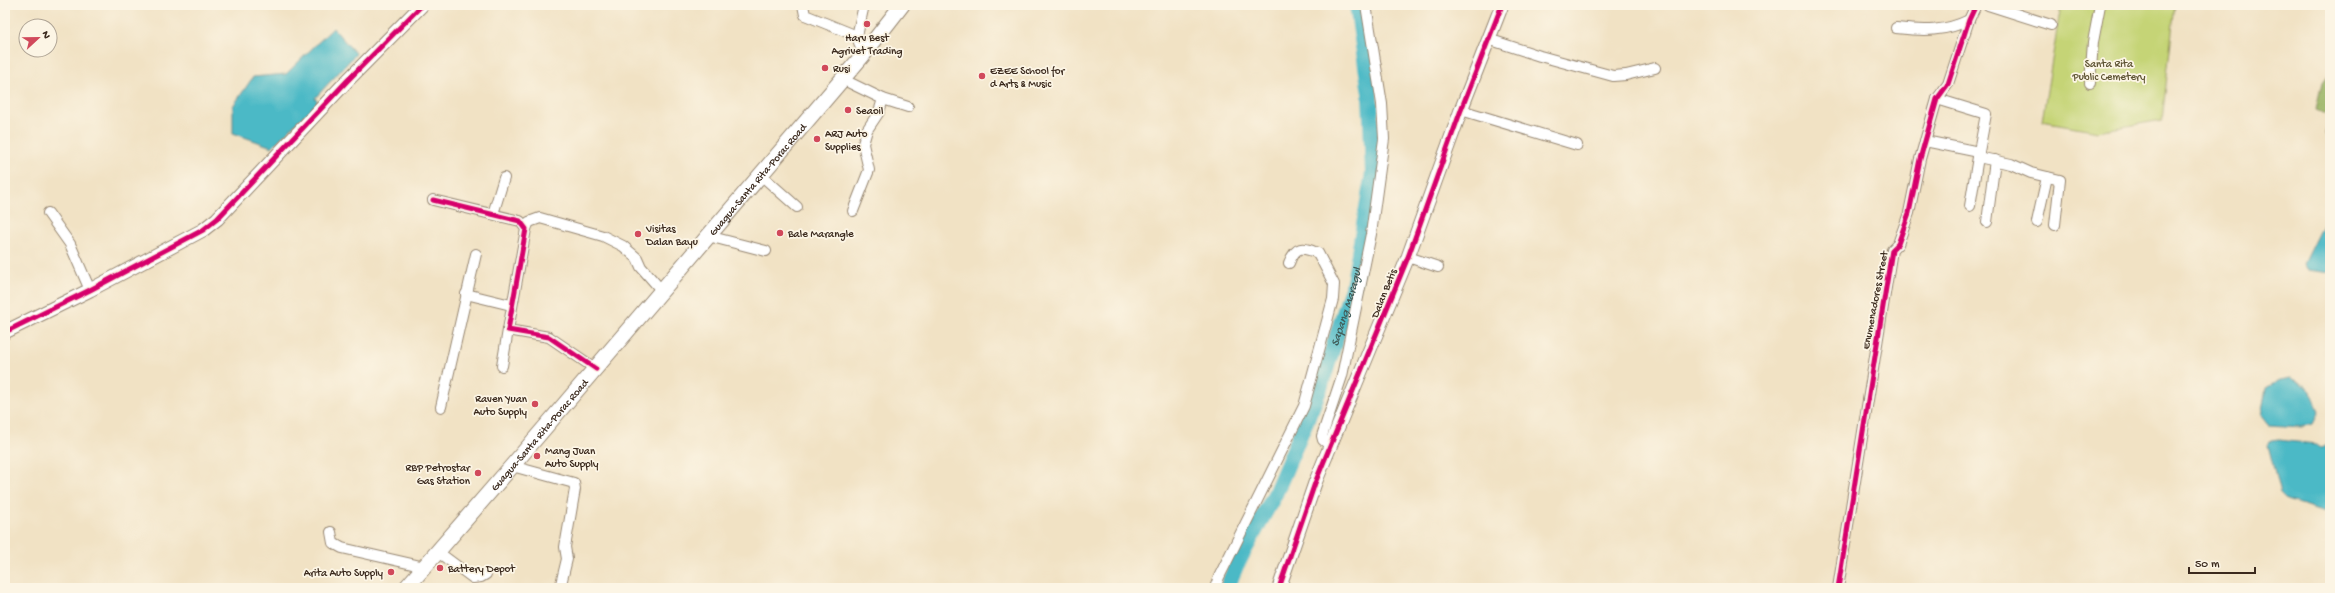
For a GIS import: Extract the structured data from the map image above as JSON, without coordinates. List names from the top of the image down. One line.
{"streets":{"main road":["Guagua-Santa Rita-Porac Road"],"street":["Dalan Betis","Enumenadores Street"]},"water":["Sapang Maragul"],"parks":["Santa Rita Public Cemetery"],"places":["Harv Best Agrivet Trading","Rusi","EZEE School for d Arts & Music","Seaoil","ARJ Auto Supplies","Bale Marangle","Visitas Dalan Bayu","Raven Yuan Auto Supply","Mang Juan Auto Supply","RBP Petrostar Gas Station","Battery Depot","Arita Auto Supply"],"scale_bar":"50 m","north":"right"}
